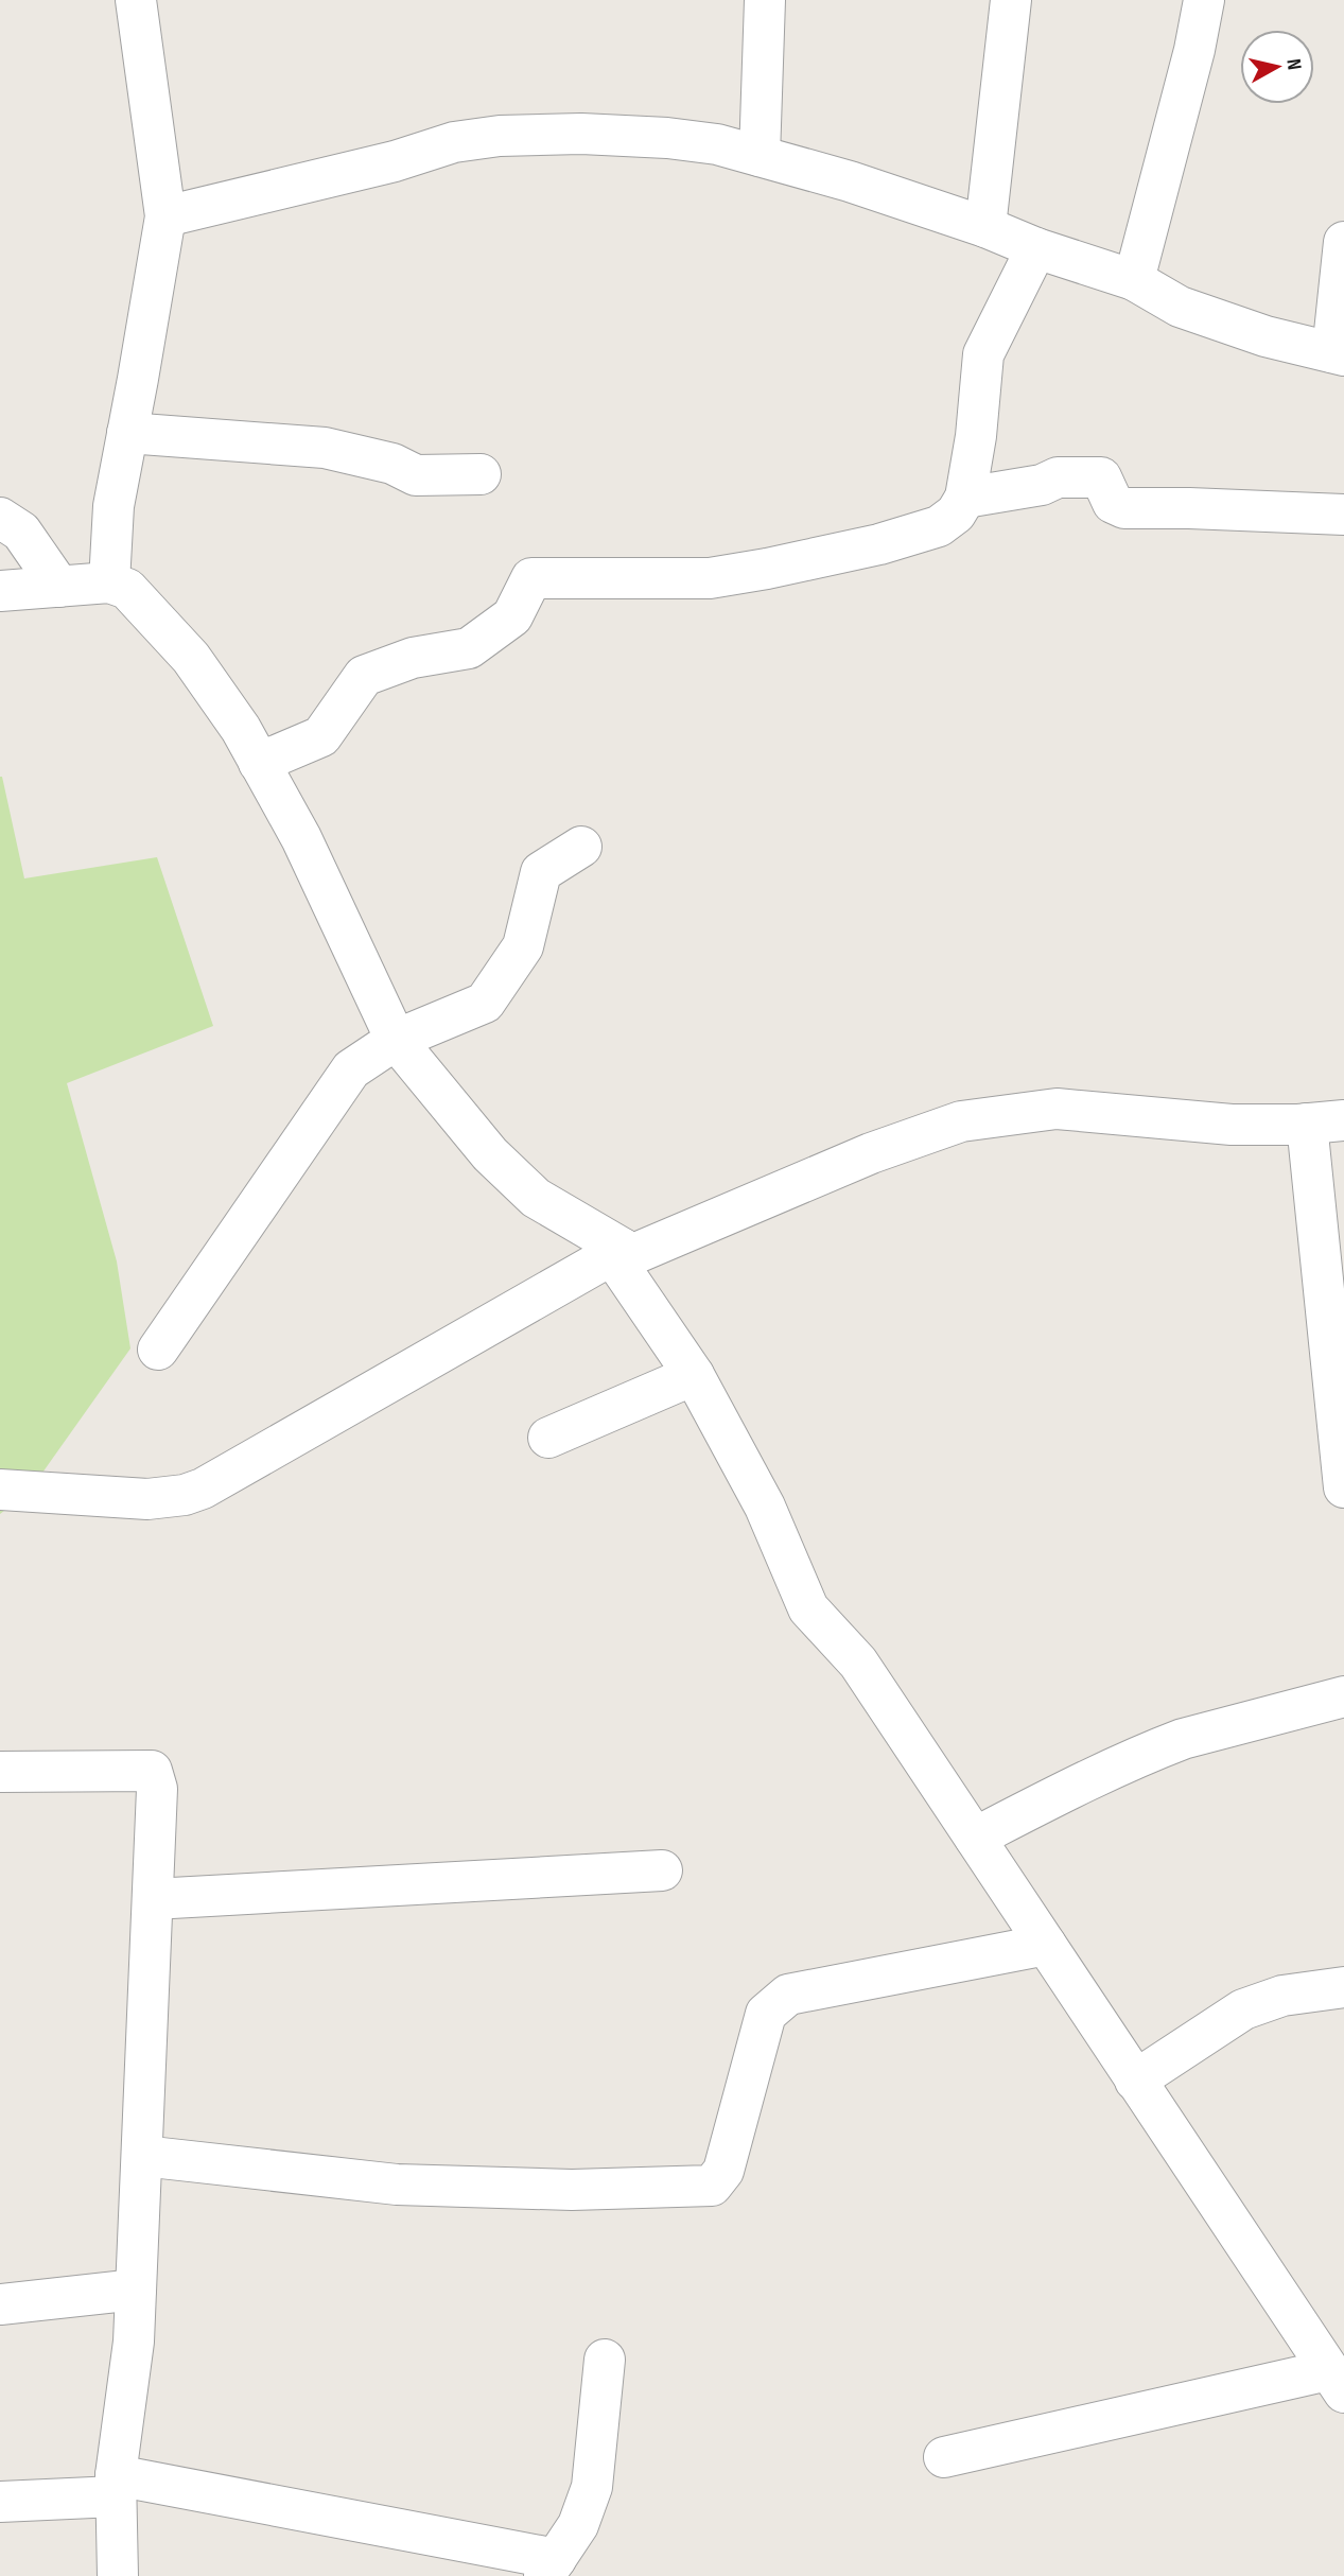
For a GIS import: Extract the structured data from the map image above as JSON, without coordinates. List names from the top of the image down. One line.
{"north":"right"}
